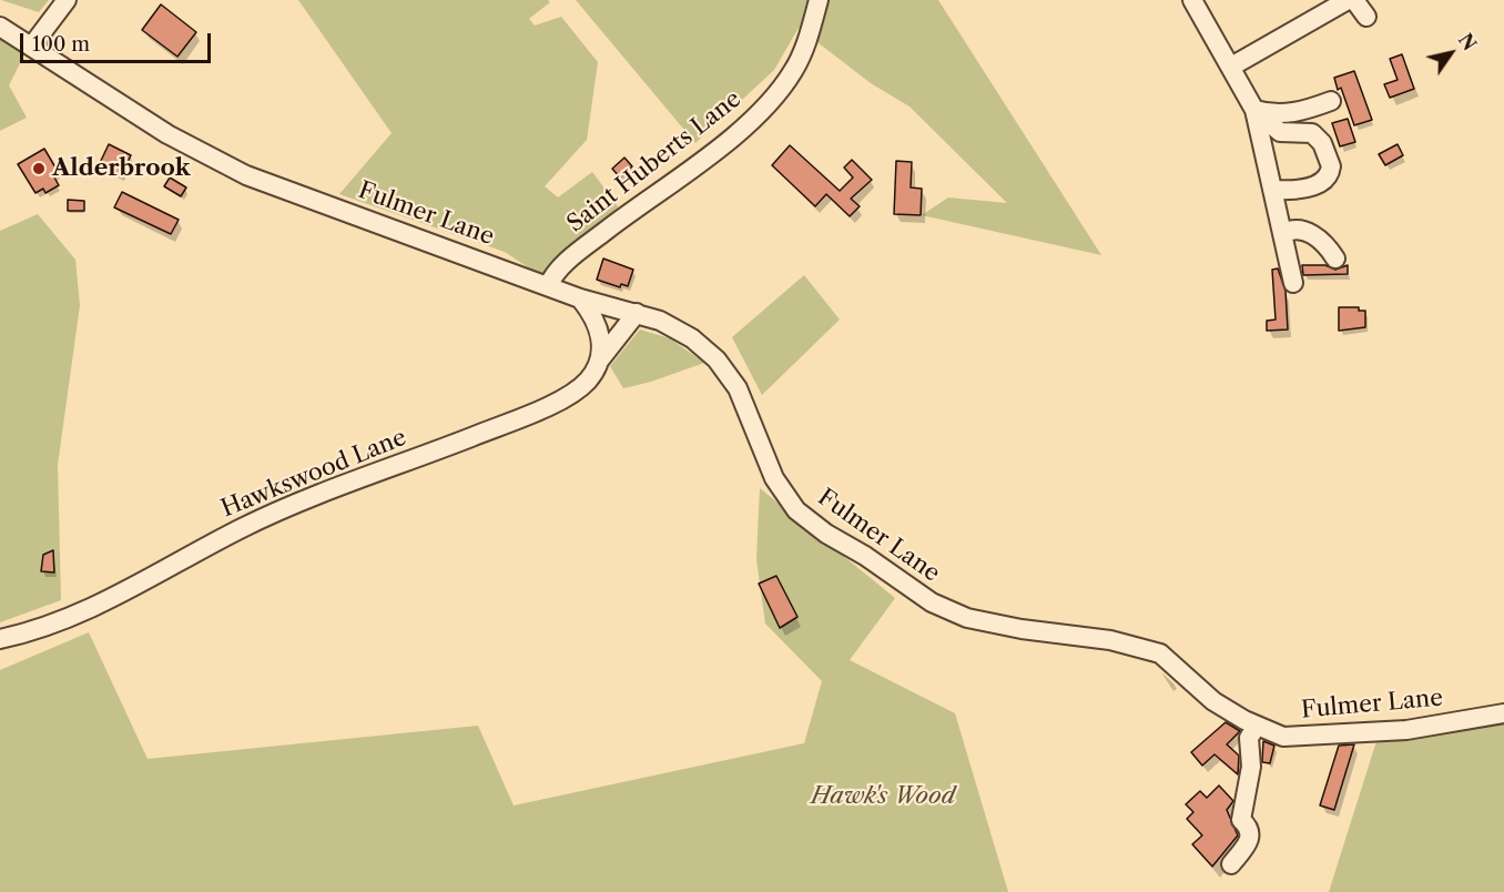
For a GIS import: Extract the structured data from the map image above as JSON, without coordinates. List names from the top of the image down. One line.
{"streets":{"street":["Saint Huberts Lane","Fulmer Lane","Hawkswood Lane"]},"crossings":[["Saint Huberts Lane","Fulmer Lane"],["Fulmer Lane","Hawkswood Lane"]],"parks":["Hawk's Wood"],"places":["Alderbrook"],"scale_bar":"100 m","north":"top right"}
